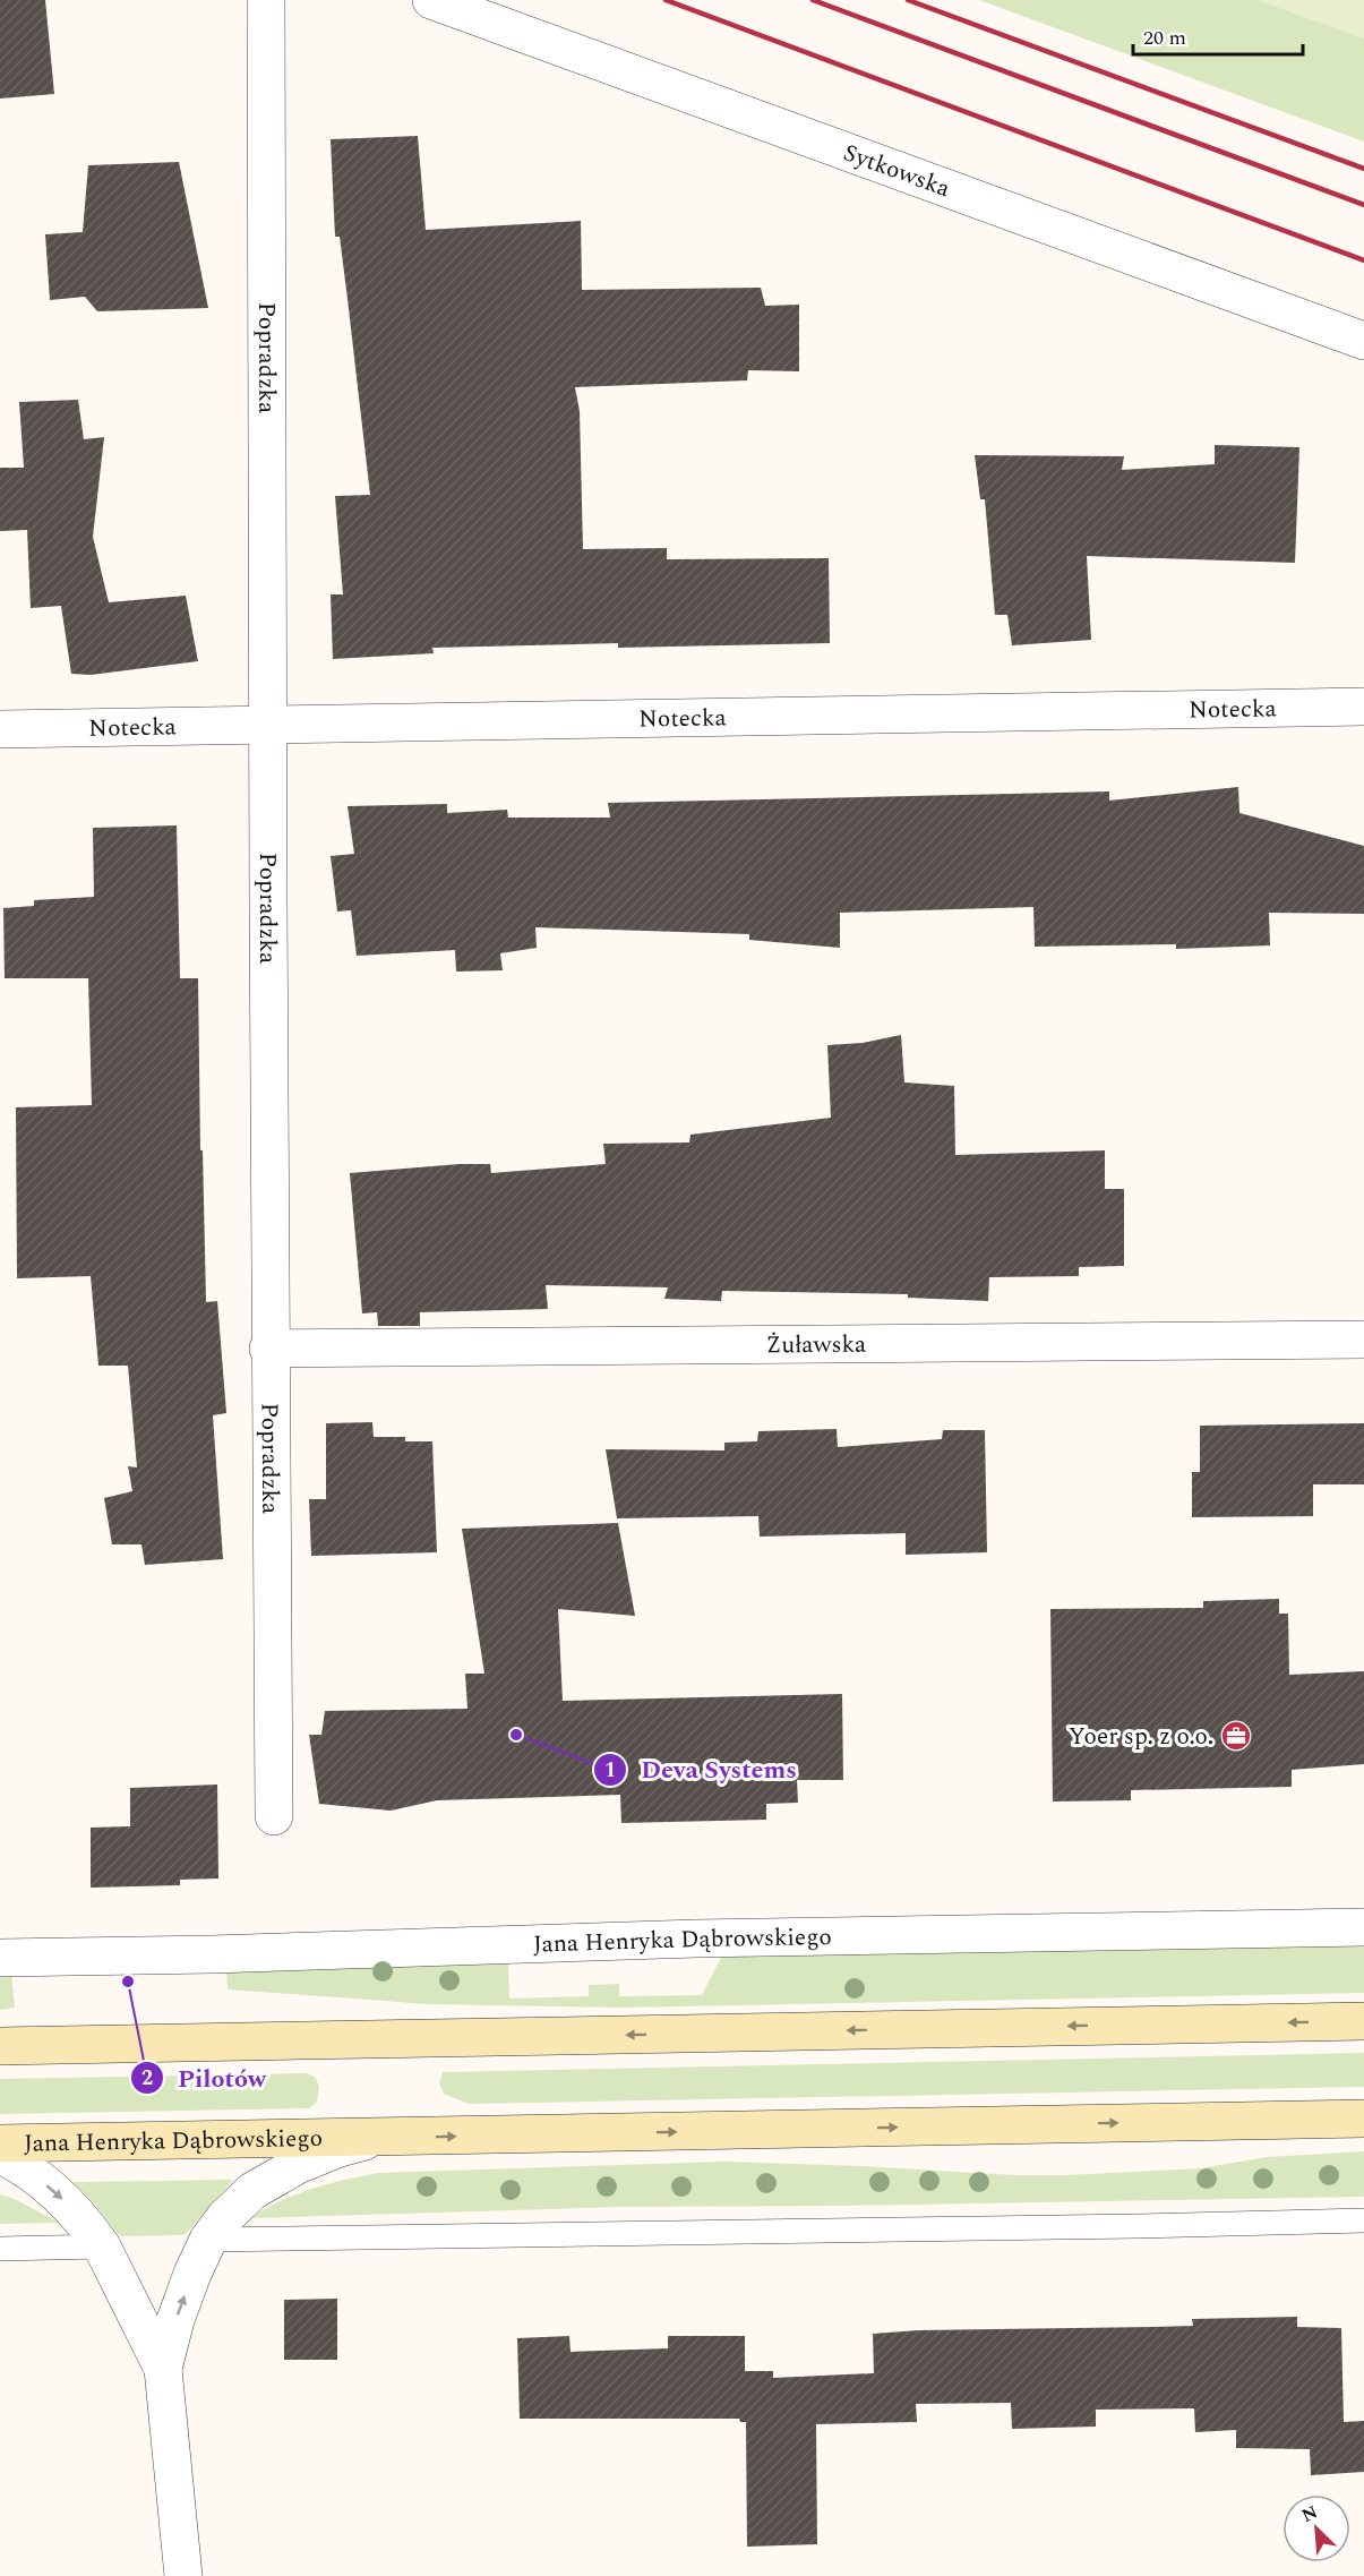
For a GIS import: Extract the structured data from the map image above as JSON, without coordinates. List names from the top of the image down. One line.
{"streets":{"main road":["Jana Henryka Dąbrowskiego"],"street":["Sytkowska","Popradzka","Notecka","Żuławska"]},"crossings":[["Popradzka","Notecka"],["Popradzka","Żuławska"]],"places":{"other":["Deva Systems","Pilotów"],"office":["Yoer sp. z o.o."]},"scale_bar":"20 m","north":"top left"}
